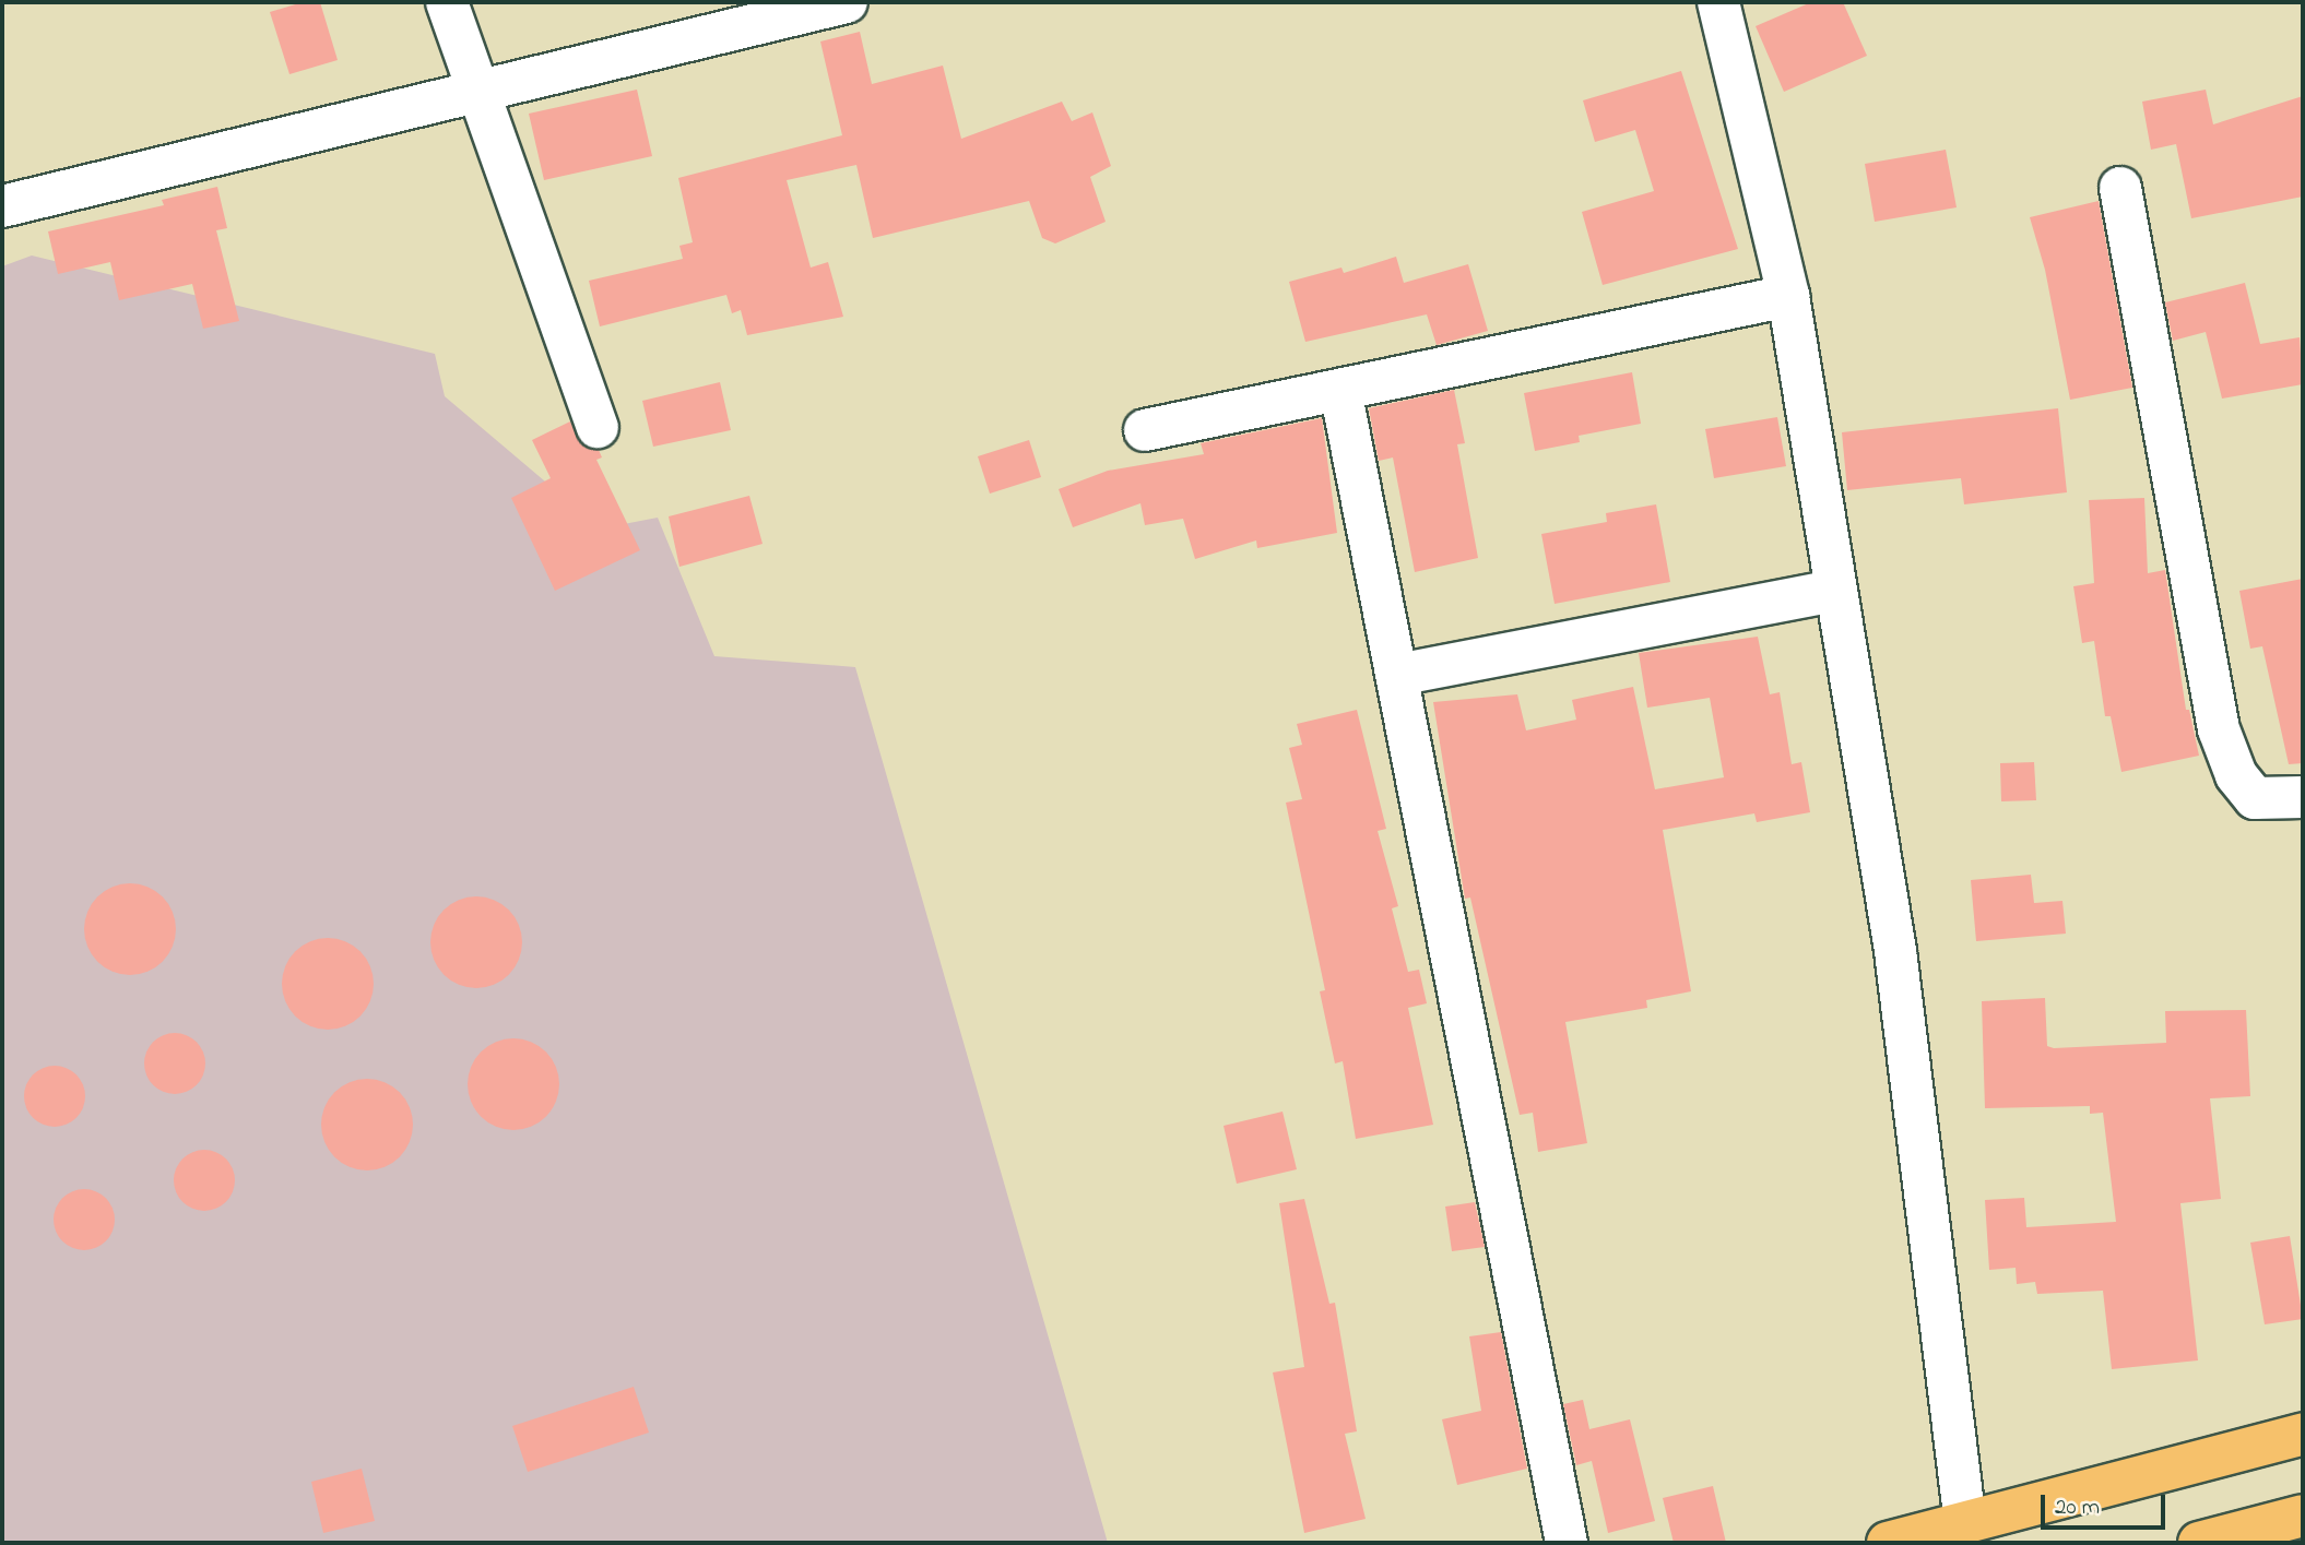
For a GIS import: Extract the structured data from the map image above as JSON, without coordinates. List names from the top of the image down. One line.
{"scale_bar":"20 m"}
